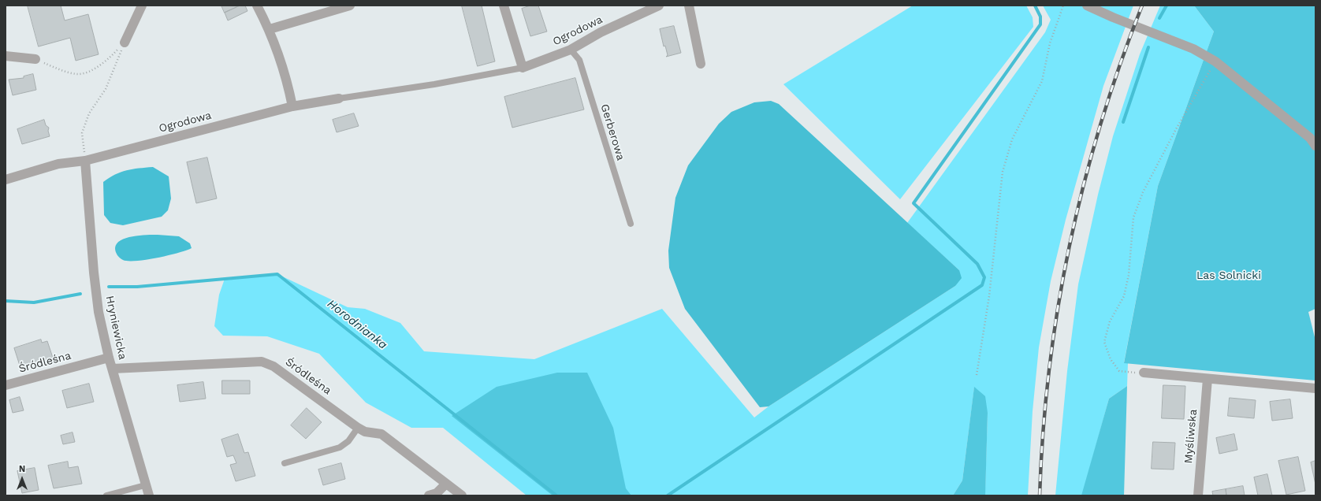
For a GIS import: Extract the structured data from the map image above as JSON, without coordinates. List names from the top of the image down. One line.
{"streets":{"street":["Ogrodowa","Hryniewicka","Śródleśna","Myśliwska"],"lane":["Gerberowa"]},"crossings":[["Ogrodowa","Gerberowa"],["Ogrodowa","Hryniewicka"],["Hryniewicka","Śródleśna"]],"water":["Horodnianka"],"parks":["Las Solnicki"],"north":"top"}
